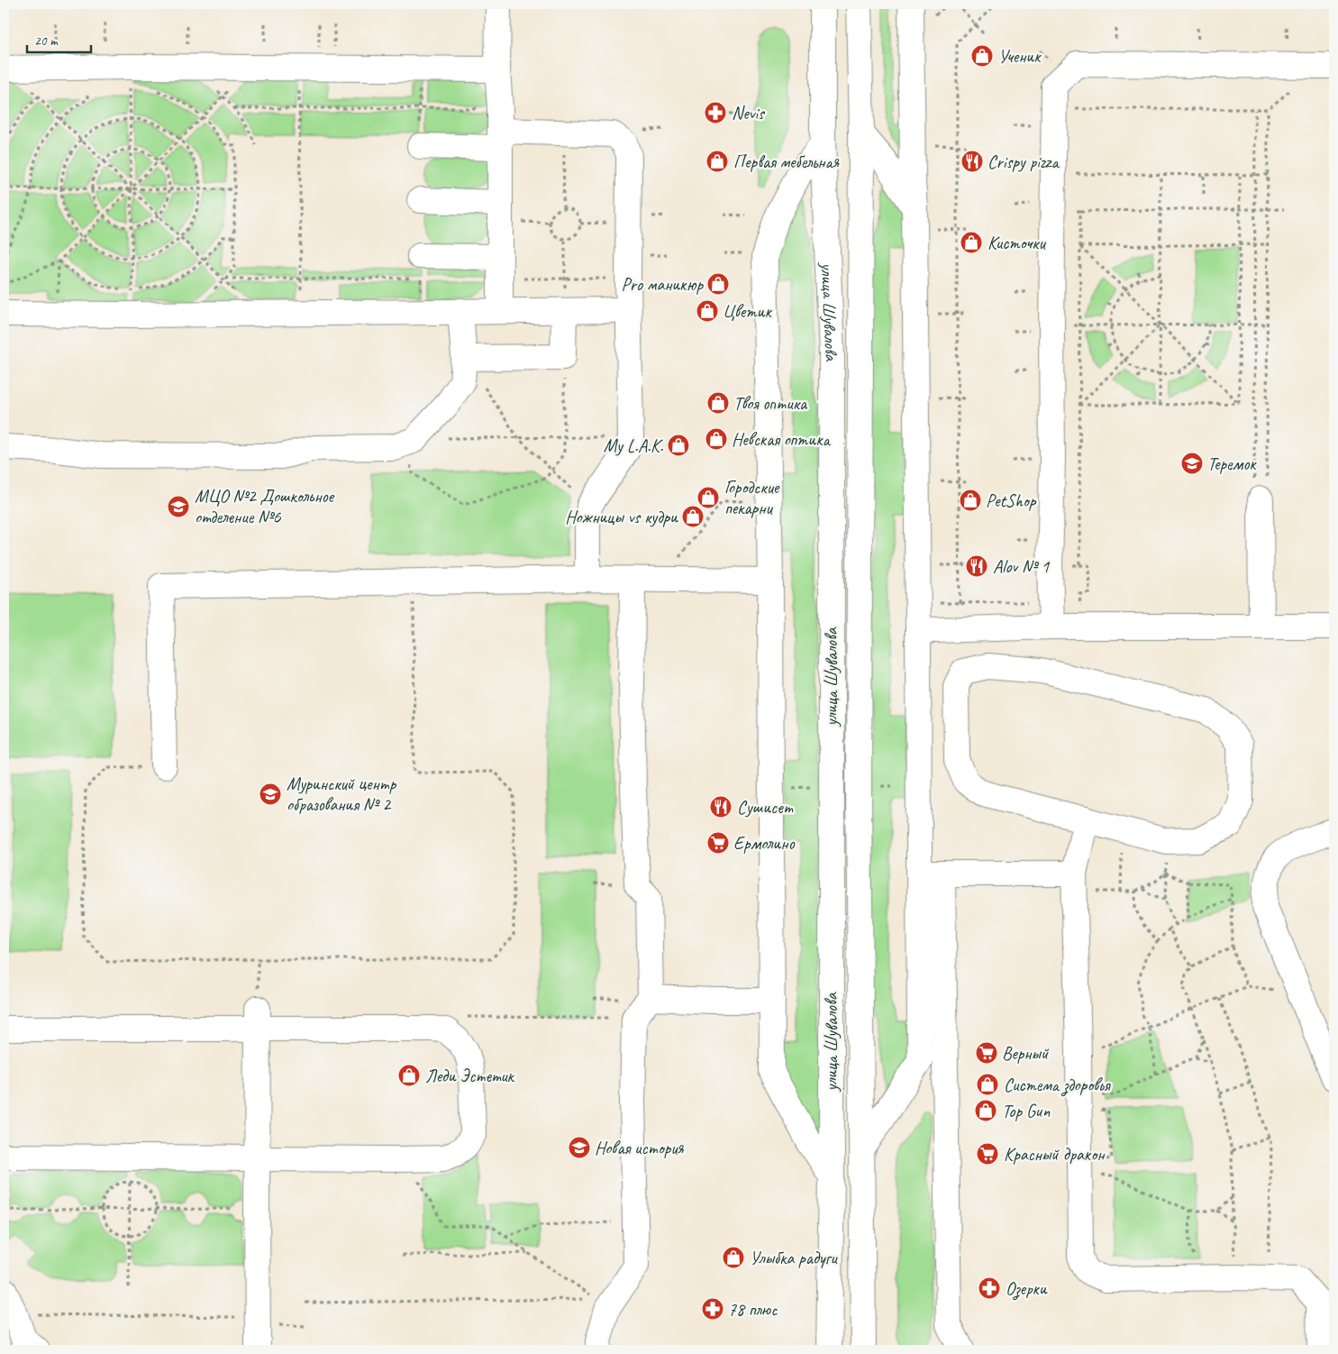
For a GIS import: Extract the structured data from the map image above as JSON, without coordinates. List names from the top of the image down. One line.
{"streets":{"street":["улица Шувалова"]},"places":{"shop":["Ученик","Первая мебельная","Кисточки","Pro маникюр","Цветик","Твоя оптика","Невская оптика","My L.A.K.","Городские пекарни","PetShop","Ножницы vs кудри","Леди Эстетик","Система здоровья","Top Gun","Улыбка радуги"],"pharmacy":["Nevis","Озерки","78 плюс"],"restaurant":["Crispy pizza","Alov № 1","Сушисет"],"school or university":["Теремок","МЦО №2 Дошкольное отделение №6","Муринский центр образования № 2","Новая история"],"supermarket":["Ермолино","Верный","Красный дракон"]},"scale_bar":"20 m"}
